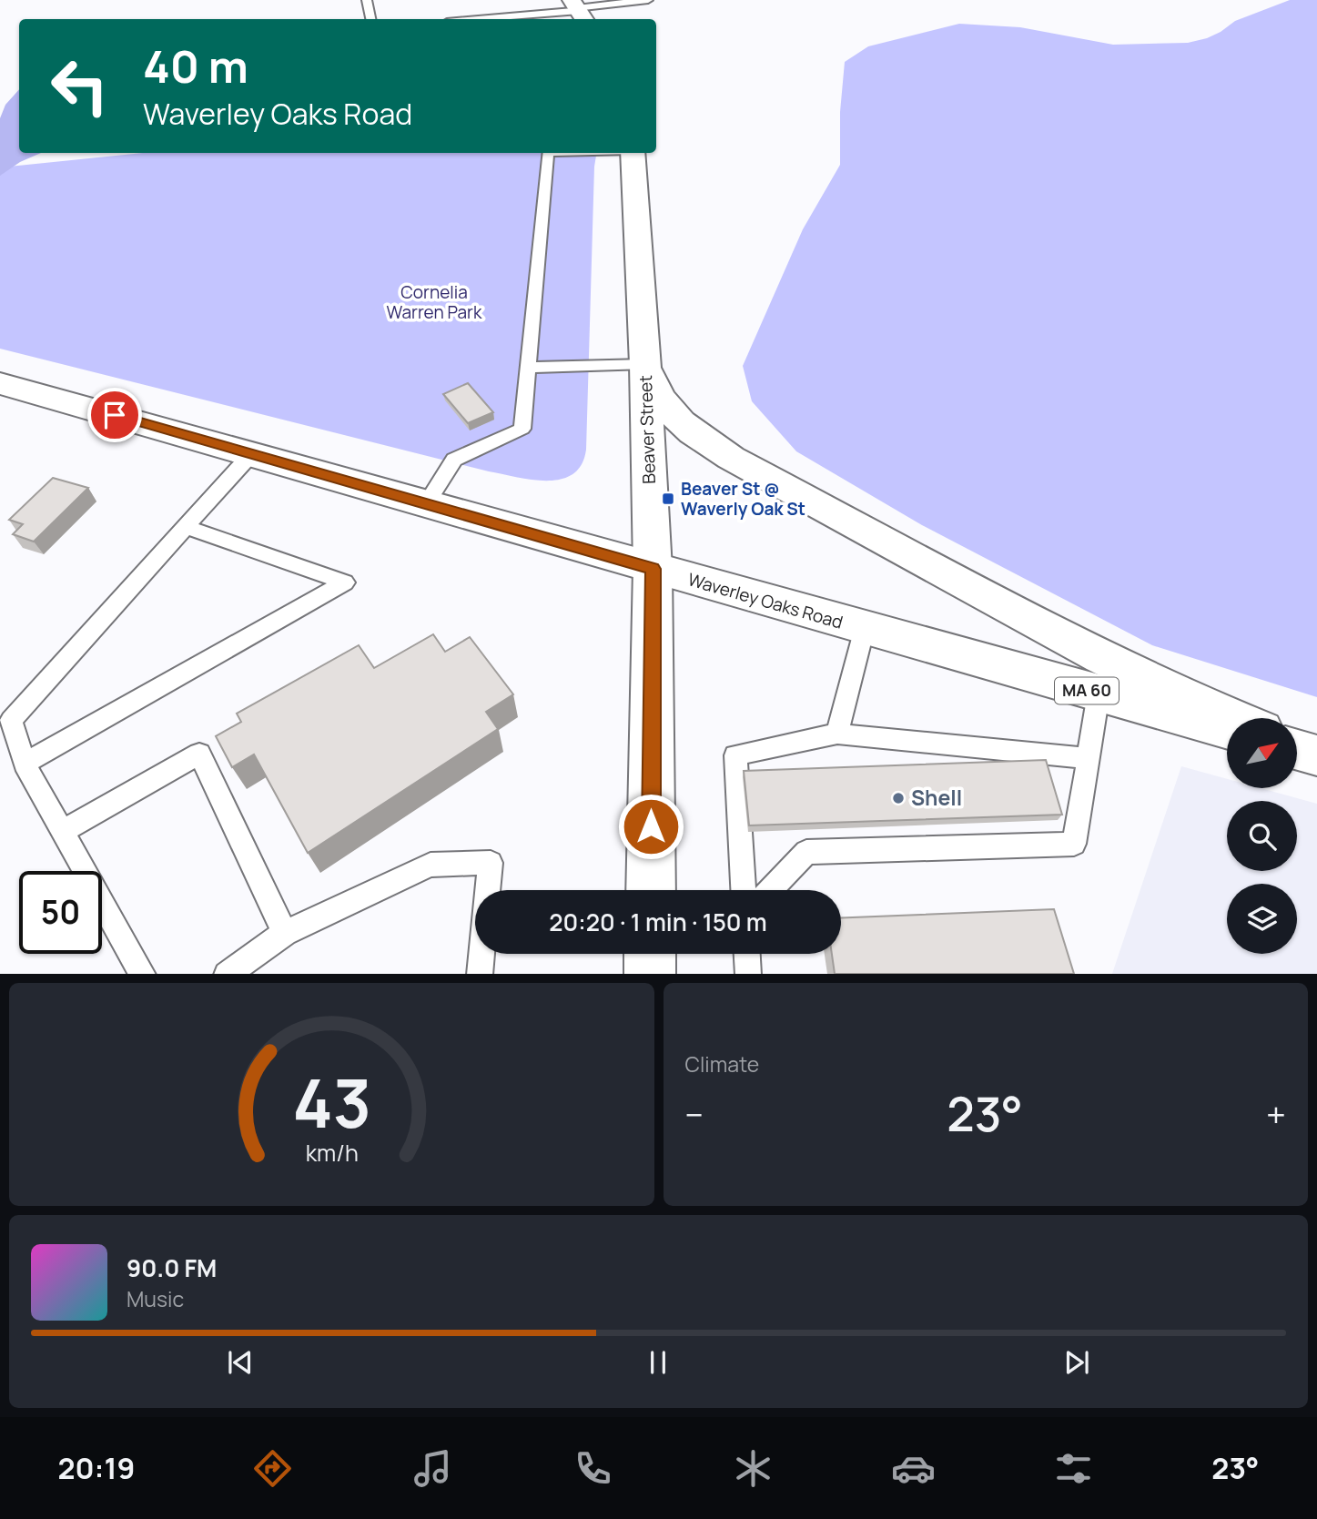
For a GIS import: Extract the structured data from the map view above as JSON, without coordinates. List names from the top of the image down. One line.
{"streets":{"main road":["Beaver Street","Waverley Oaks Road","MA 60"]},"crossings":[["Beaver Street","Waverley Oaks Road"]],"parks":["Cornelia Warren Park"],"places":{"transit":["Beaver St @ Waverly Oak St"],"other":["Shell"]},"north":"top right","page":{"turn":["40 m","Waverley Oaks Road"],"limit":"50","trip":"20:20 · 1 min · 150 m","tile":"Climate","heat":["−","23°","+"],"song":["90.0 FM","Music"],"tabs":["20:19","23°"],"gauge":["43","km/h"]}}
